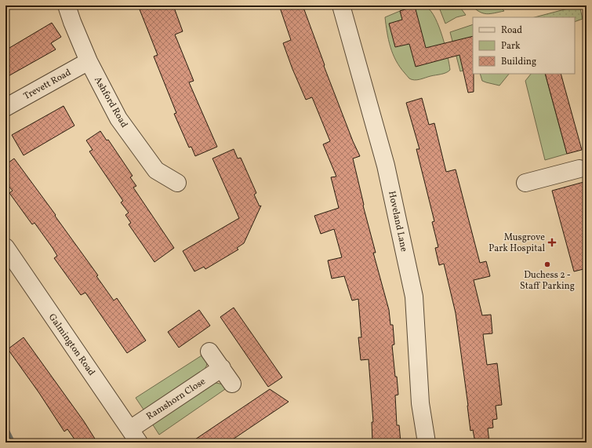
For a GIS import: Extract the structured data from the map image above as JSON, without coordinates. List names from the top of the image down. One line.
{"streets":{"street":["Trevett Road","Ashford Road","Hoveland Lane","Galmington Road","Ramshorn Close"]},"crossings":[["Trevett Road","Ashford Road"],["Galmington Road","Ramshorn Close"]],"places":{"health":["Musgrove Park Hospital"],"other":["Duchess 2 - Staff Parking"]},"legend":["Road","Park","Building"]}
